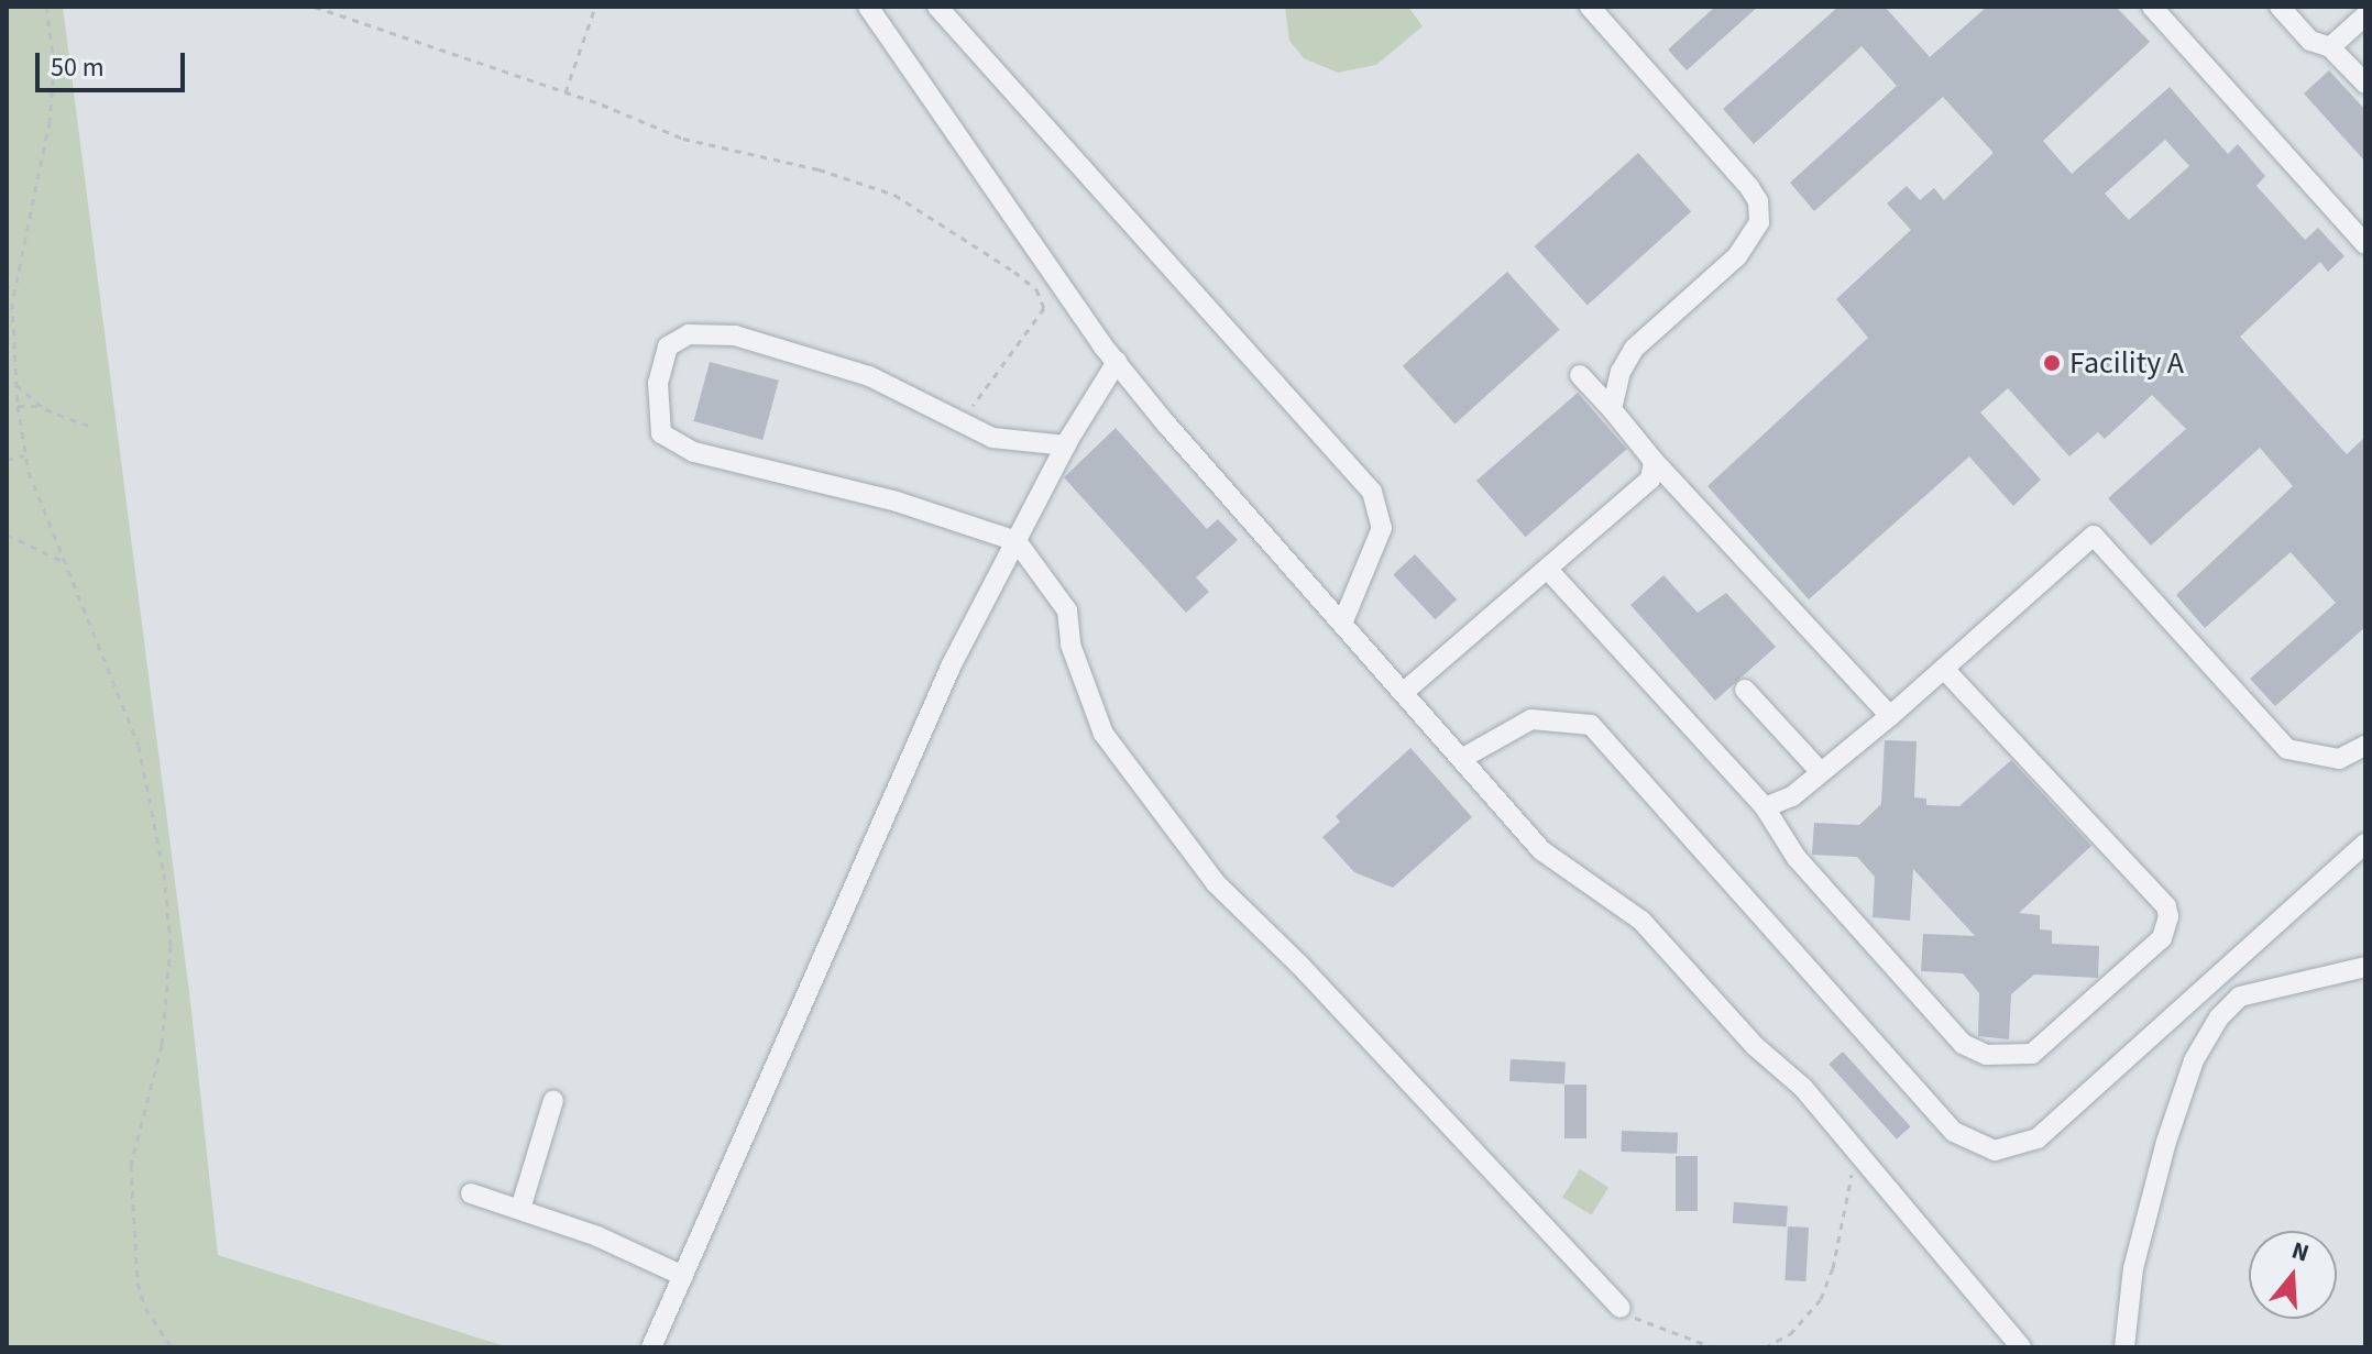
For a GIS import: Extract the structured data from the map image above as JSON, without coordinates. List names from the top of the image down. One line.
{"places":["Facility A"],"scale_bar":"50 m","north":"top"}
